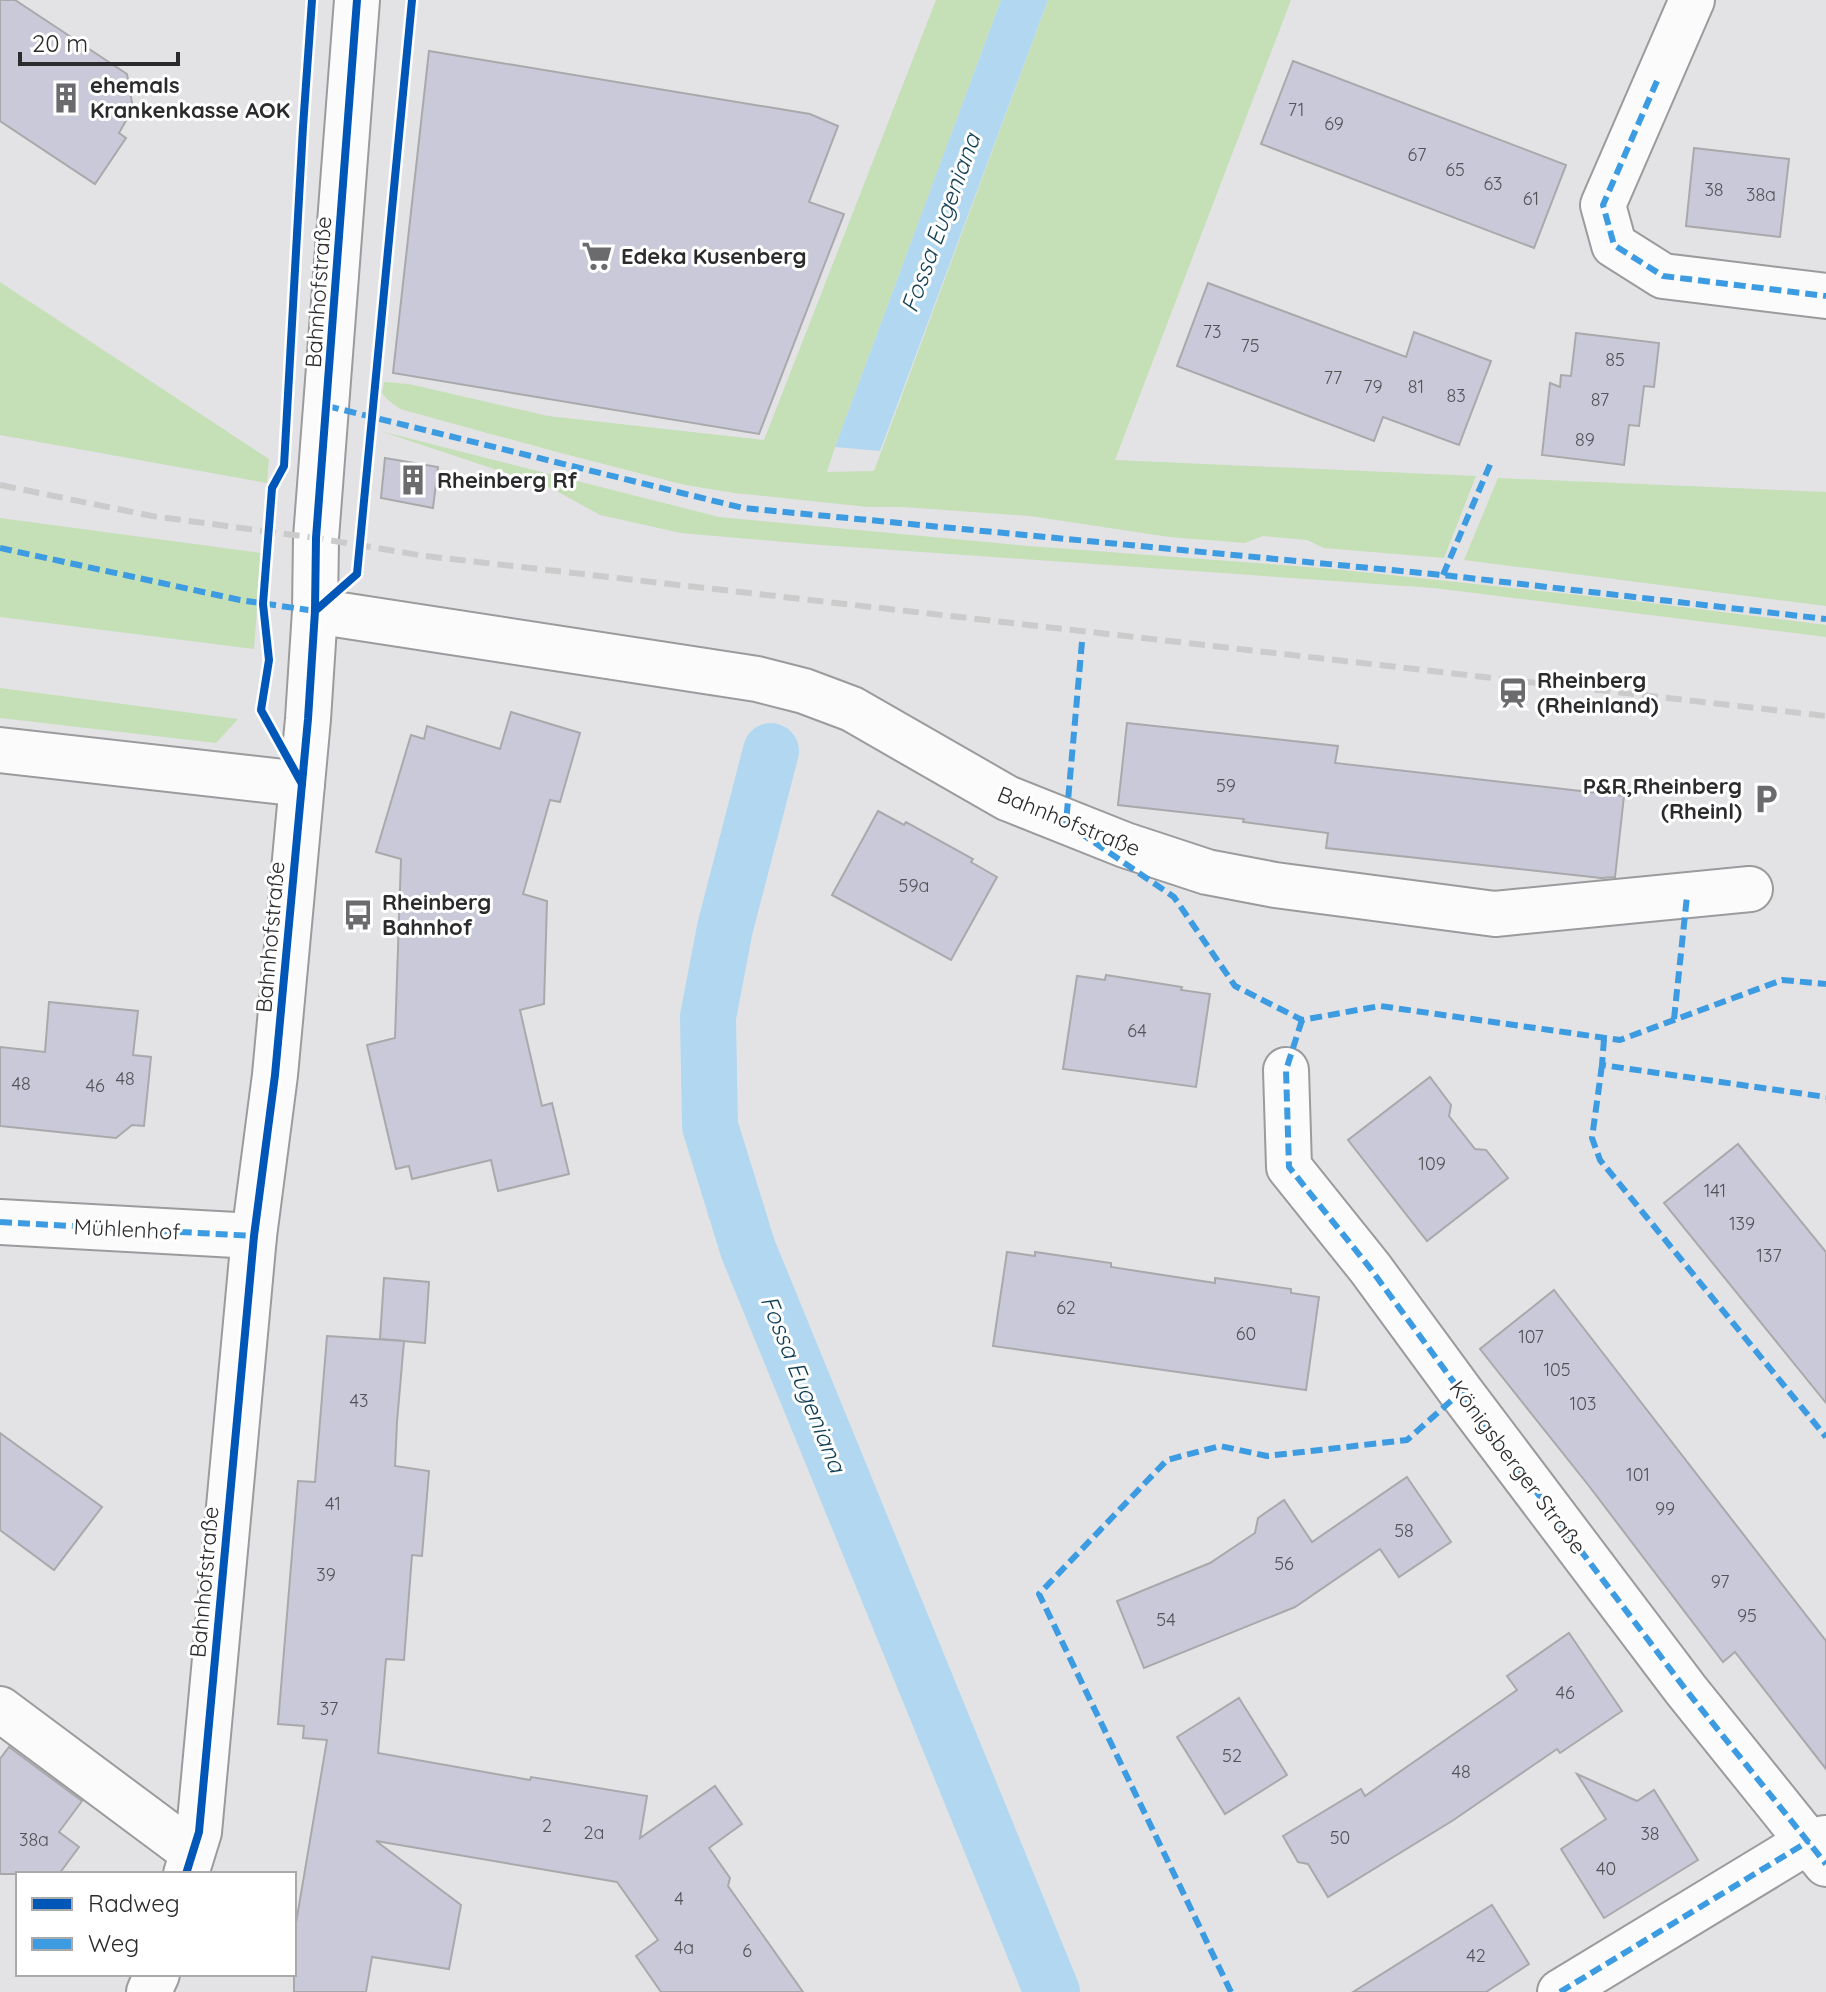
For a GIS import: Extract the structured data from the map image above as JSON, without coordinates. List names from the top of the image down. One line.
{"streets":{"street":["Bahnhofstraße","Mühlenhof","Königsberger Straße"]},"crossings":[["Bahnhofstraße","Mühlenhof"]],"water":["Fossa Eugeniana"],"places":{"building":["ehemals Krankenkasse AOK","Rheinberg Rf"],"supermarket":["Edeka Kusenberg"],"station":["Rheinberg (Rheinland)"],"parking":["P&R,Rheinberg (Rheinl)"],"bus stop":["Rheinberg Bahnhof"]},"house_numbers":["71","69","67","65","63","38","38a","61","73","75","85","77","79","81","83","87","89","59","59a","64","48","48","46","109","141","139","137","62","60","107","105","43","103","101","41","99","58","56","39","97","95","54","46","37","52","48","2","2a","38","50","38a","40","4","4a","6","42"],"legend":["Radweg","Weg"],"scale_bar":"20 m"}
